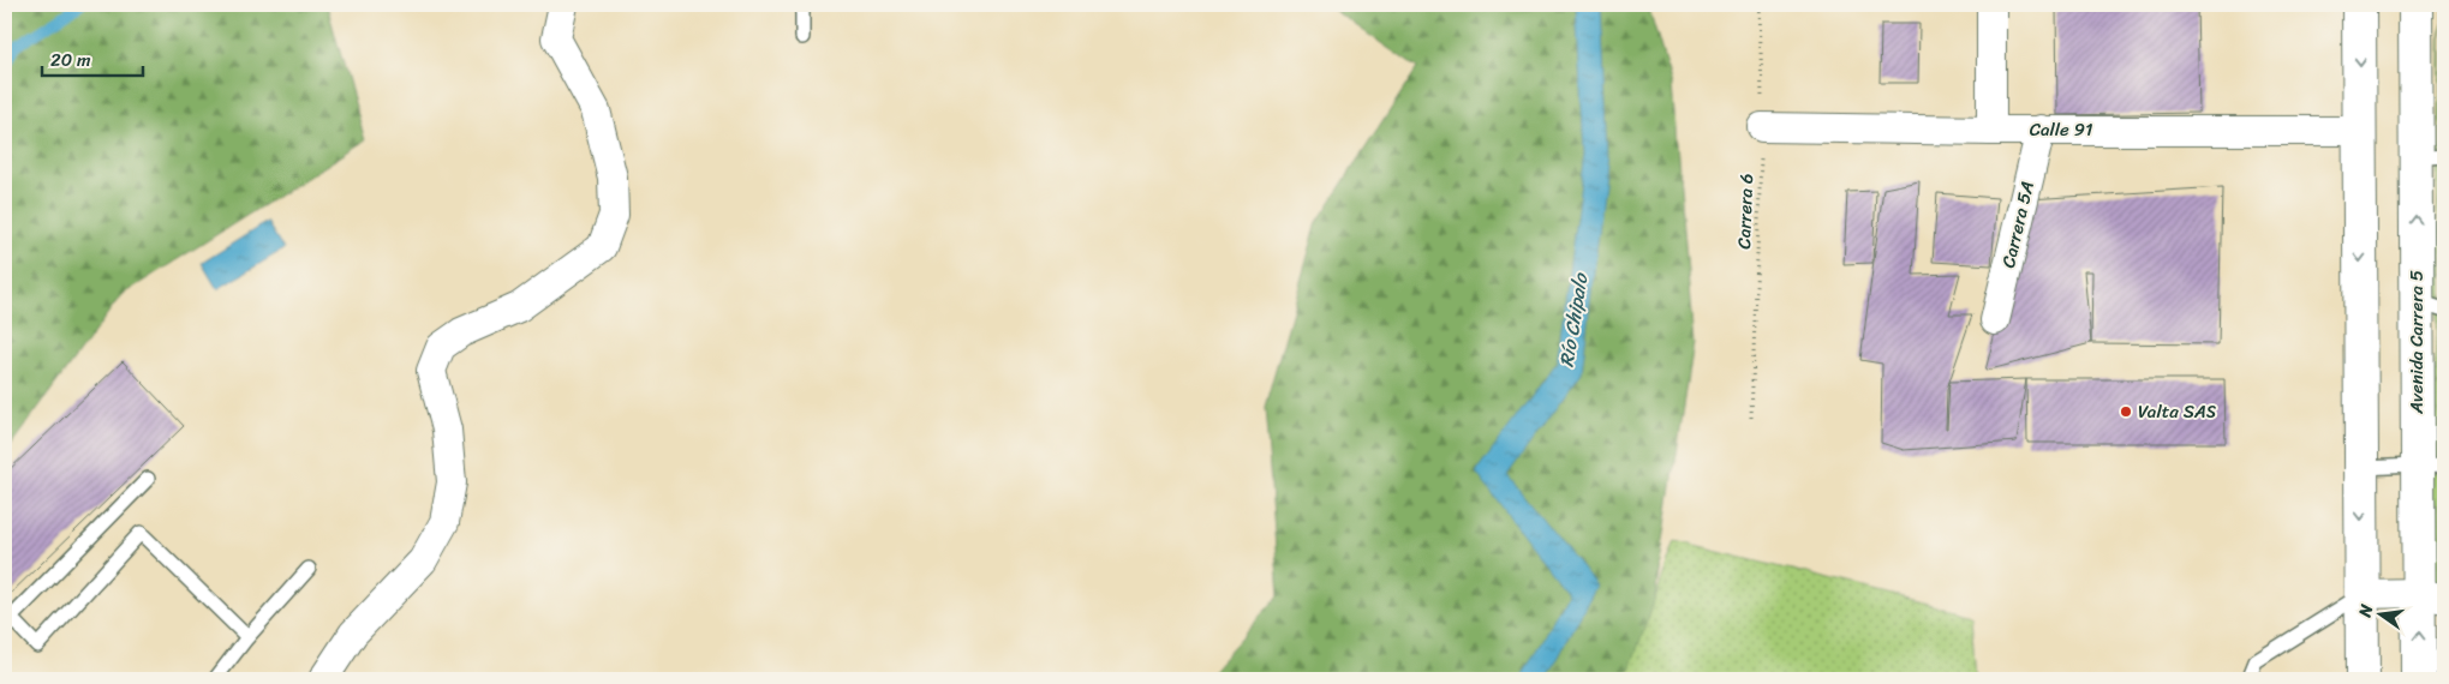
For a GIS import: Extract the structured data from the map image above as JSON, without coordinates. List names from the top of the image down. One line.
{"streets":{"main road":["Avenida Carrera 5"],"street":["Calle 91","Carrera 5A"],"path":["Carrera 6"]},"crossings":[["Calle 91","Carrera 6"],["Calle 91","Carrera 5A"]],"water":["Río Chipalo"],"places":["Valta SAS"],"scale_bar":"20 m","north":"left"}
